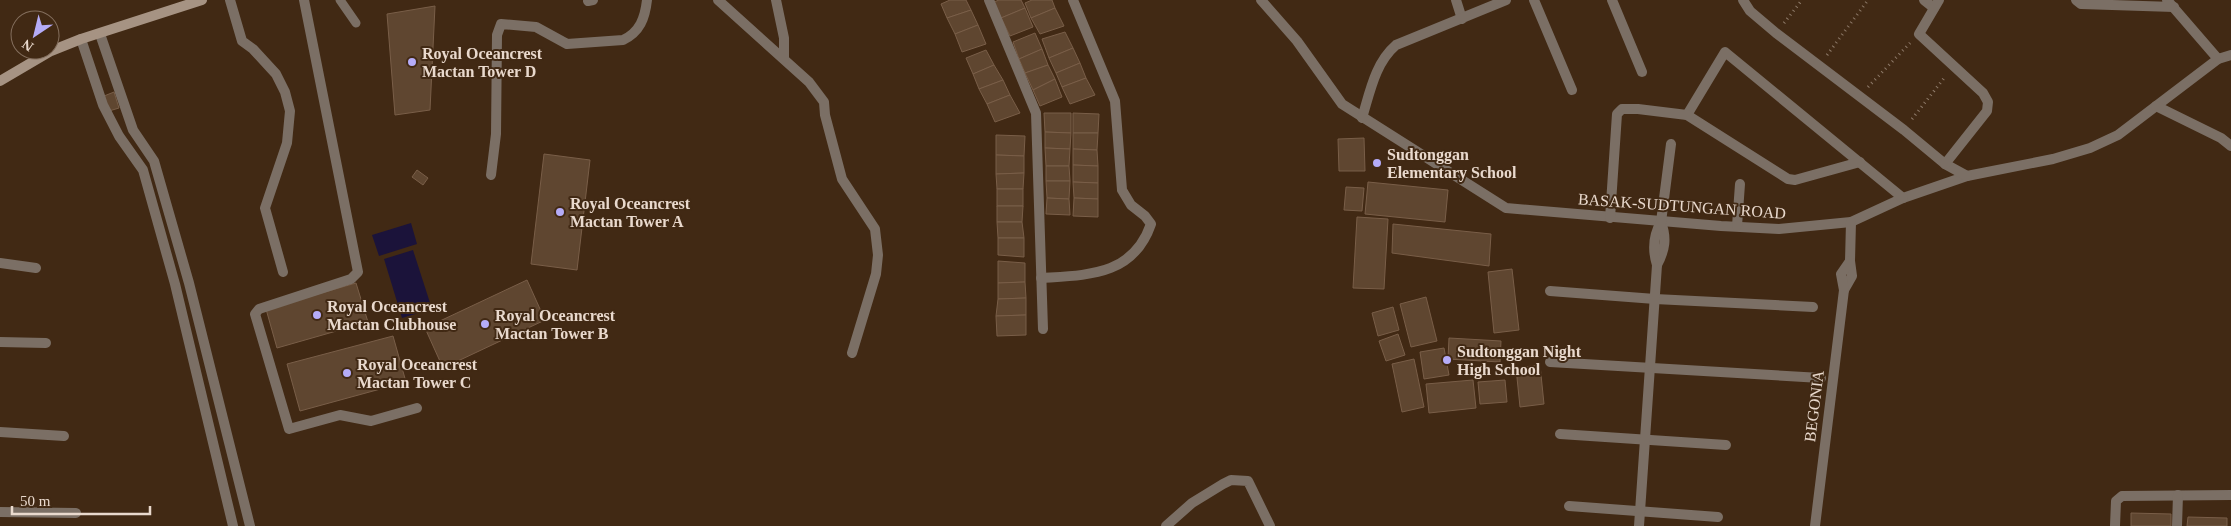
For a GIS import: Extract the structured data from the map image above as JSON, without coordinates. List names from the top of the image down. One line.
{"streets":{"street":["BASAK-SUDTUNGAN ROAD","BEGONIA"]},"crossings":[["BASAK-SUDTUNGAN ROAD","BEGONIA"]],"places":["Royal Oceancrest Mactan Tower D","Sudtonggan Elementary School","Royal Oceancrest Mactan Tower A","Royal Oceancrest Mactan Clubhouse","Royal Oceancrest Mactan Tower B","Sudtonggan Night High School","Royal Oceancrest Mactan Tower C"],"scale_bar":"50 m","north":"bottom left"}
